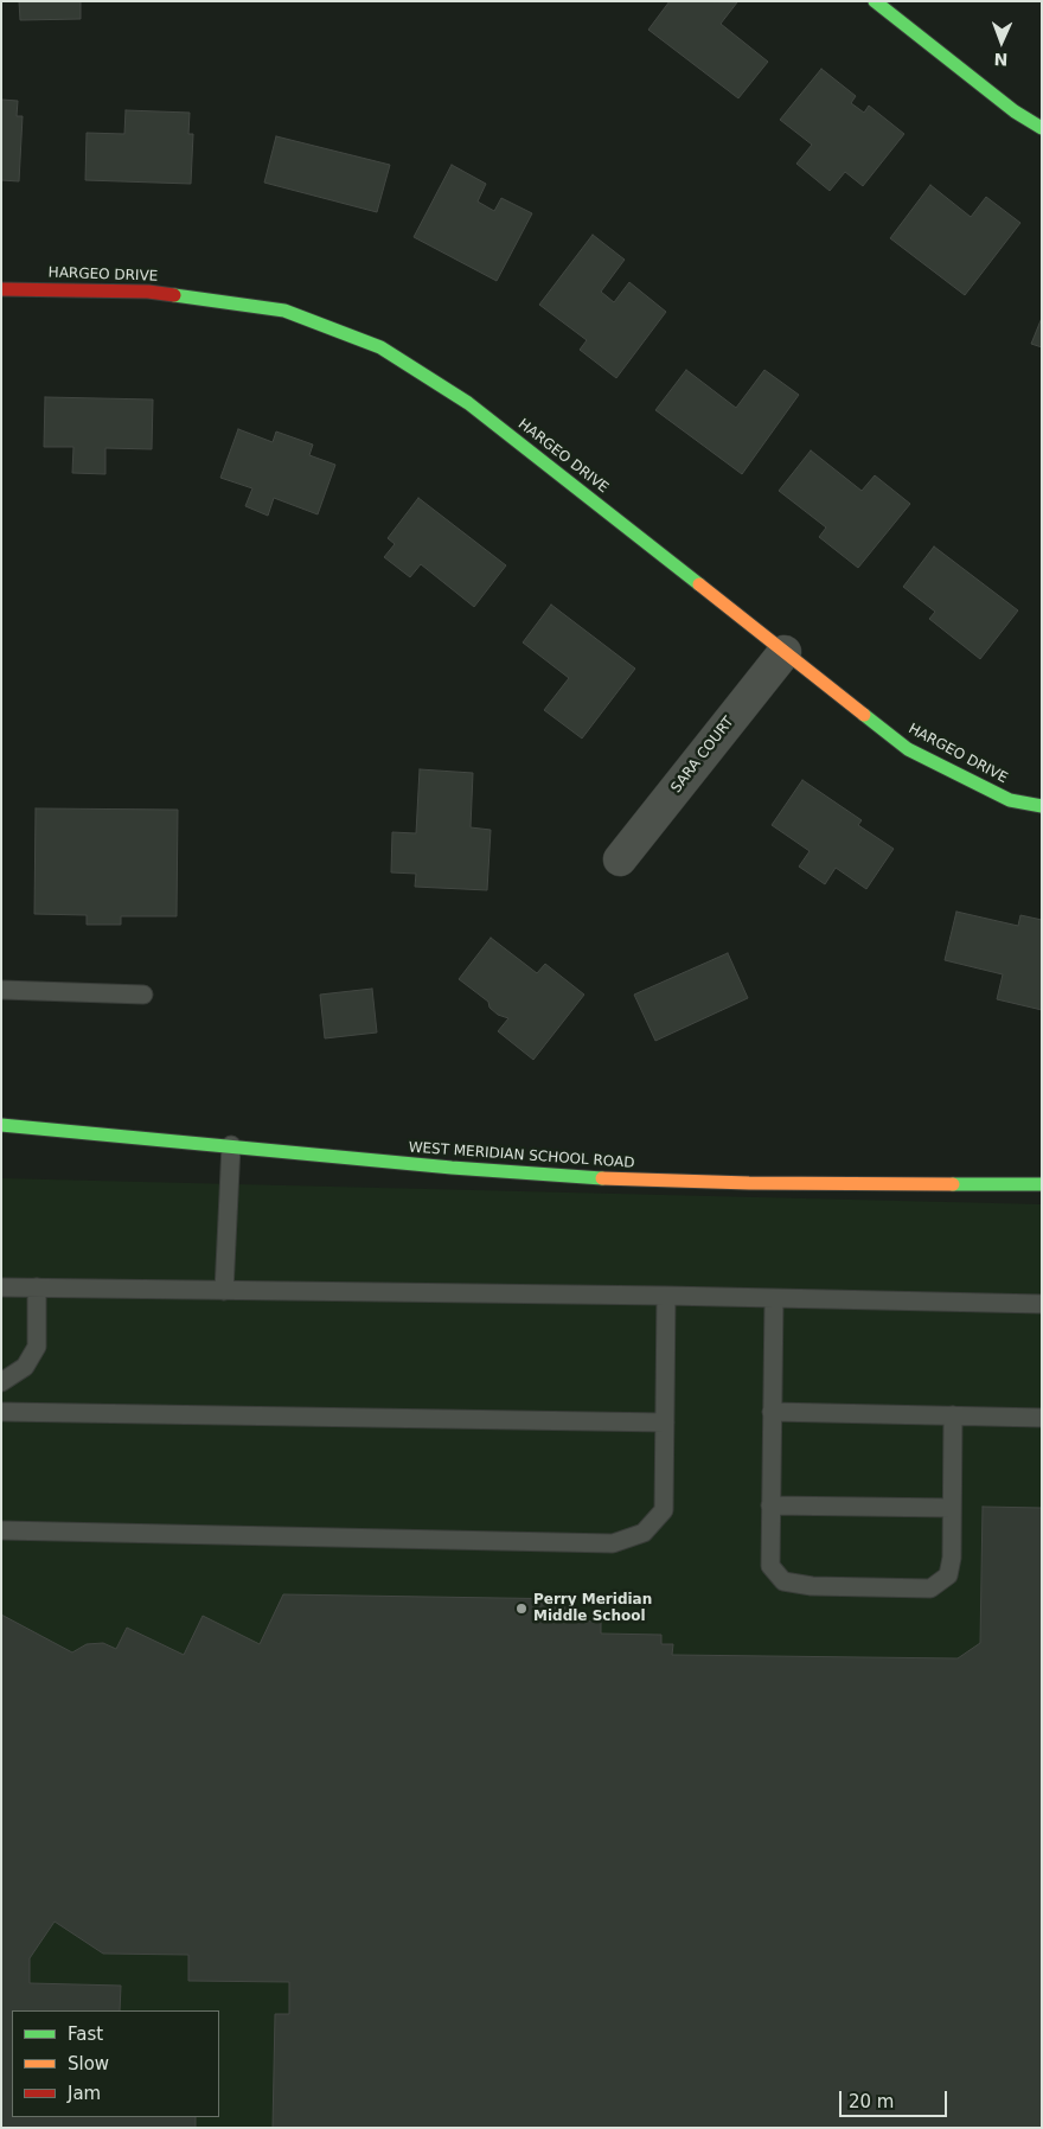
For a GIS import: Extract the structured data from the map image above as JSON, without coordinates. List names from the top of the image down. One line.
{"streets":{"street":["HARGEO DRIVE","SARA COURT","WEST MERIDIAN SCHOOL ROAD"]},"crossings":[["HARGEO DRIVE","SARA COURT"]],"places":["Perry Meridian Middle School"],"legend":["Fast","Slow","Jam"],"scale_bar":"20 m","north":"bottom"}
